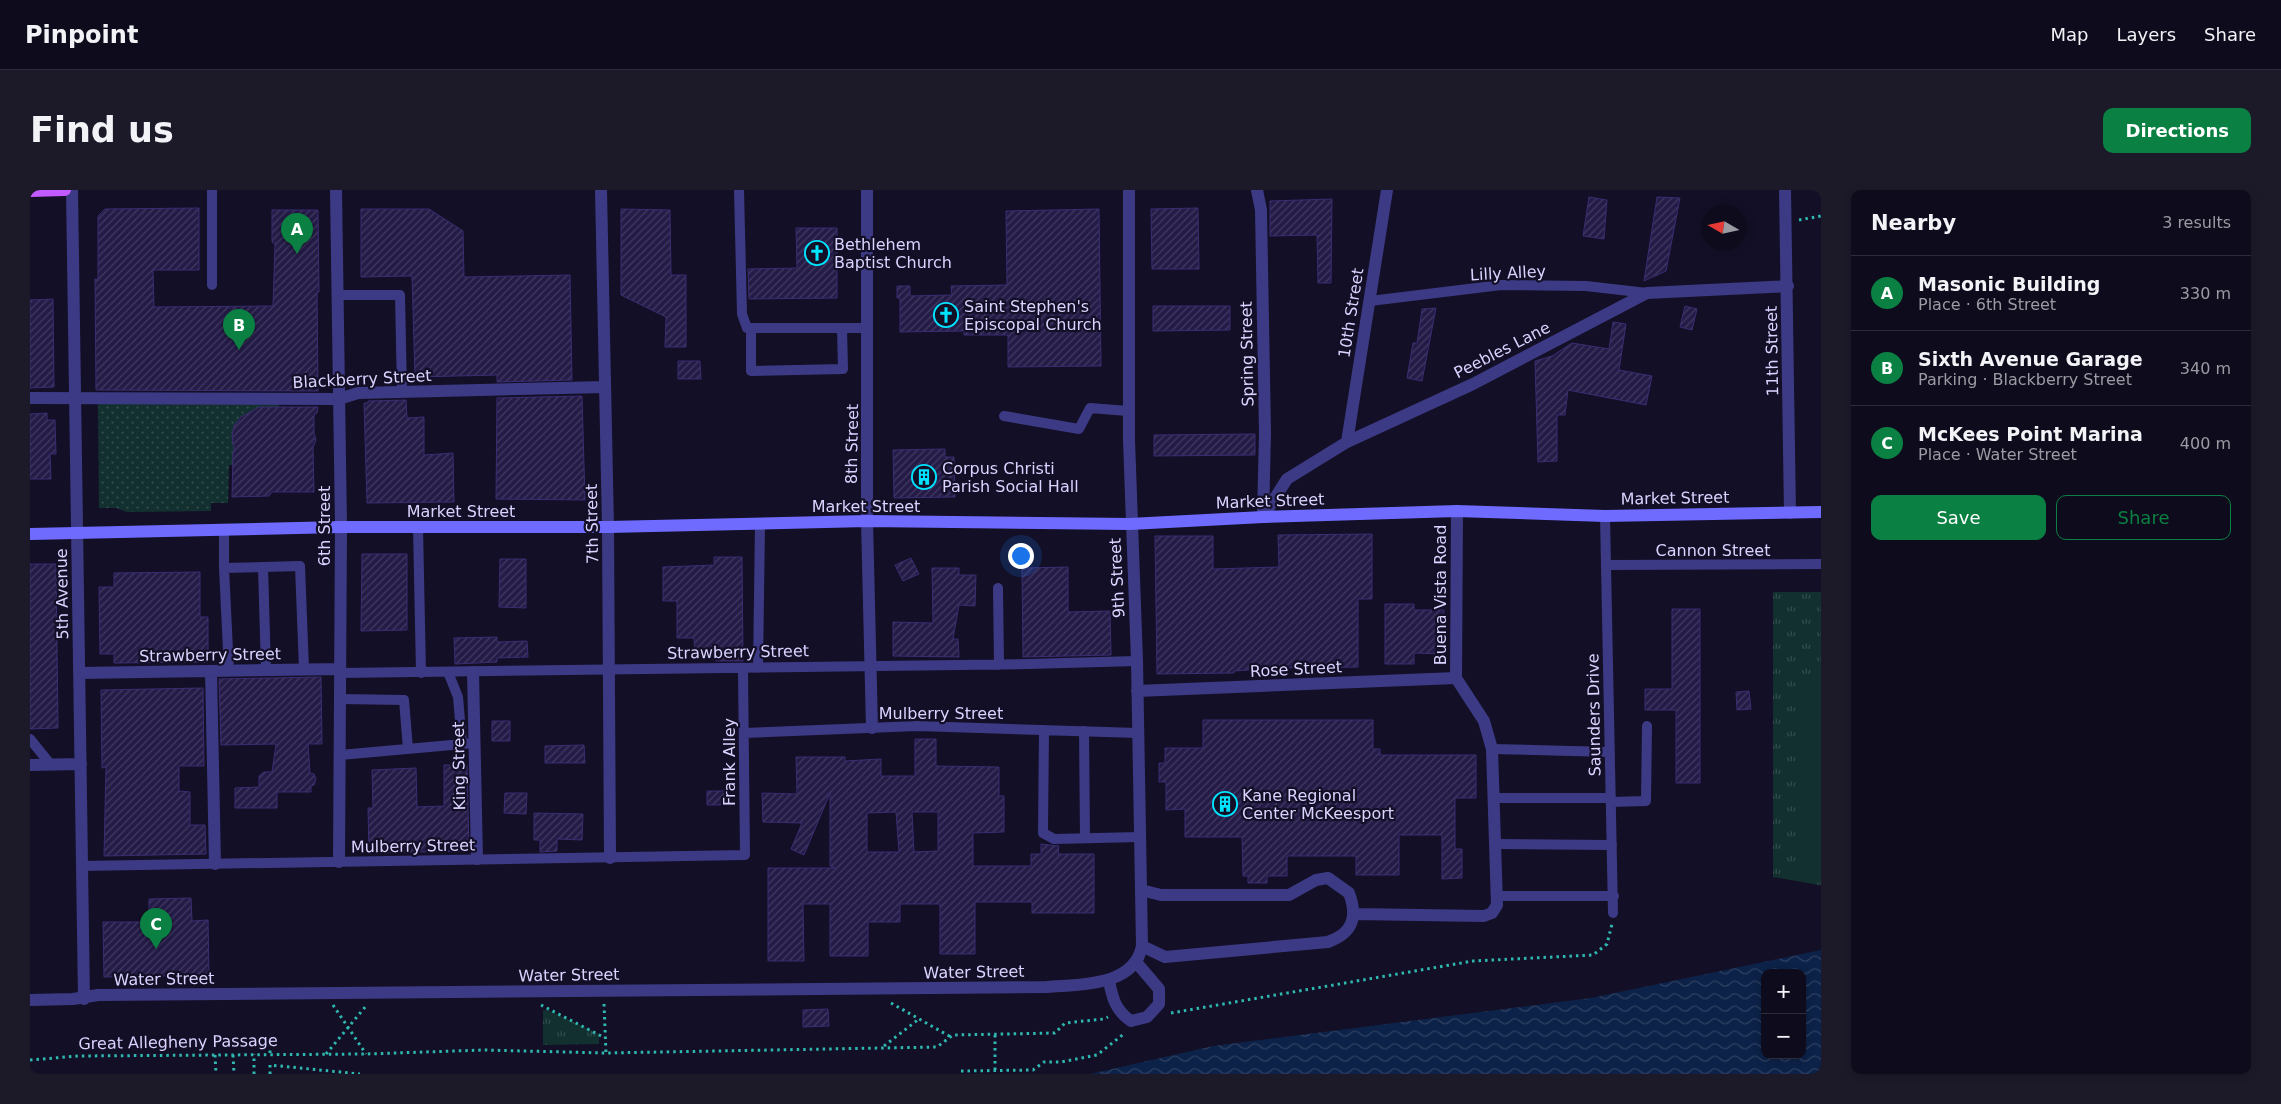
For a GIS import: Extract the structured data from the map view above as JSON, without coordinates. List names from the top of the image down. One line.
{"streets":{"main road":["Market Street"],"street":["10th Street","Peebles Lane","11th Street","Spring Street","Blackberry Street","8th Street","7th Street","6th Street","9th Street","5th Avenue","Buena Vista Road","Strawberry Street","Rose Street","King Street","Water Street"],"lane":["Lilly Alley","Cannon Street","Mulberry Street","Saunders Drive","Frank Alley"],"path":["Great Allegheny Passage"]},"crossings":[["Lilly Alley","10th Street"],["Lilly Alley","Peebles Lane"],["10th Street","Peebles Lane"],["Peebles Lane","11th Street"],["Peebles Lane","Spring Street"],["Peebles Lane","Market Street"],["11th Street","Market Street"],["Spring Street","Market Street"],["Blackberry Street","7th Street"],["Blackberry Street","6th Street"],["Blackberry Street","5th Avenue"],["8th Street","Market Street"],["8th Street","Strawberry Street"],["8th Street","Mulberry Street"],["Market Street","7th Street"],["Market Street","6th Street"],["Market Street","9th Street"],["Market Street","5th Avenue"],["Market Street","Buena Vista Road"],["Market Street","Saunders Drive"],["7th Street","Strawberry Street"],["7th Street","Mulberry Street"],["6th Street","Strawberry Street"],["6th Street","Mulberry Street"],["Cannon Street","Saunders Drive"],["9th Street","Strawberry Street"],["9th Street","Rose Street"],["9th Street","Mulberry Street"],["9th Street","Water Street"],["5th Avenue","Strawberry Street"],["5th Avenue","Mulberry Street"],["5th Avenue","Water Street"],["Buena Vista Road","Rose Street"],["Strawberry Street","Frank Alley"],["Strawberry Street","King Street"],["Mulberry Street","Frank Alley"],["Mulberry Street","King Street"]],"places":{"church":["Bethlehem Baptist Church","Saint Stephen's Episcopal Church"],"building":["Corpus Christi Parish Social Hall","Kane Regional Center McKeesport"]},"north":"left","page":{"header":"Pinpoint","nav":["Map","Layers","Share"],"buttons":["Directions",["Save","Share"]],"title":"Find us","heading":["Nearby","3 results"],"pins":["A","B","C"],"list":[{"mark":"A","name":"Masonic Building","note":"Place · 6th Street","value":"330 m"},{"mark":"B","name":"Sixth Avenue Garage","note":"Parking · Blackberry Street","value":"340 m"},{"mark":"C","name":"McKees Point Marina","note":"Place · Water Street","value":"400 m"}],"map_buttons":["+","−"]}}
